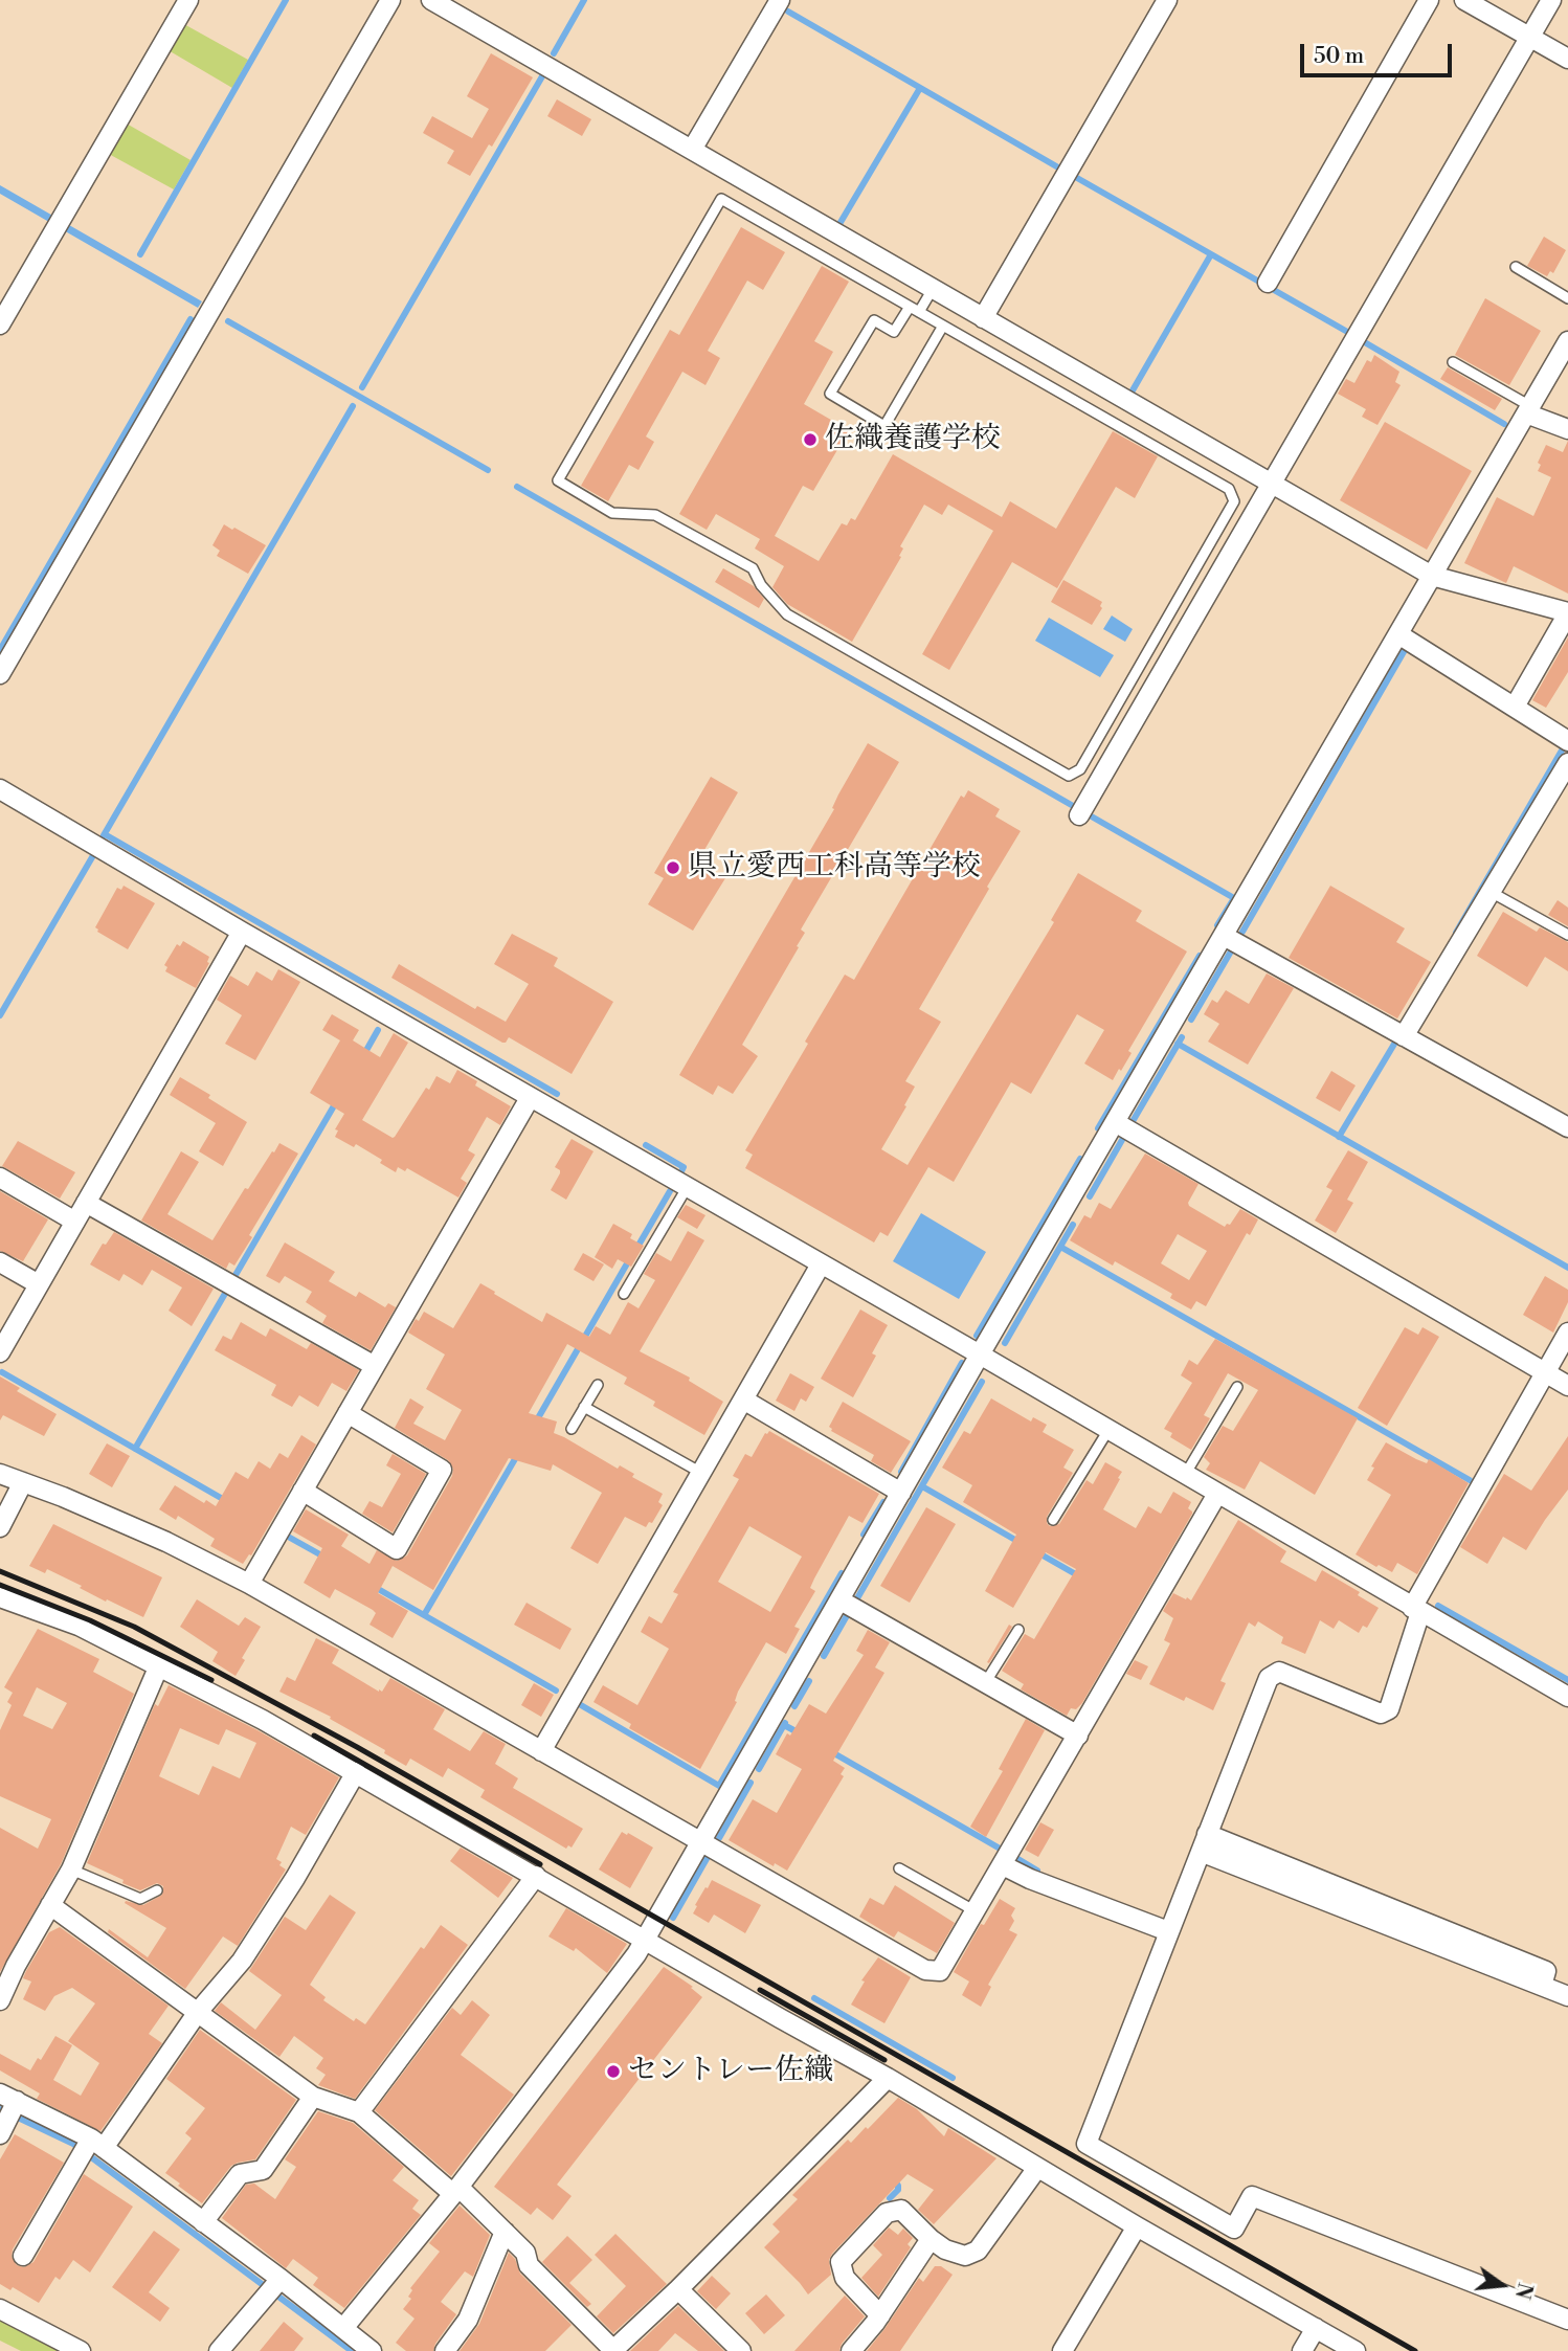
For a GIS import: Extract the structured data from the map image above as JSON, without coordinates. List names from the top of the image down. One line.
{"places":["佐織養護学校","県立愛西工科高等学校","セントレー佐織"],"scale_bar":"50 m","north":"right"}
